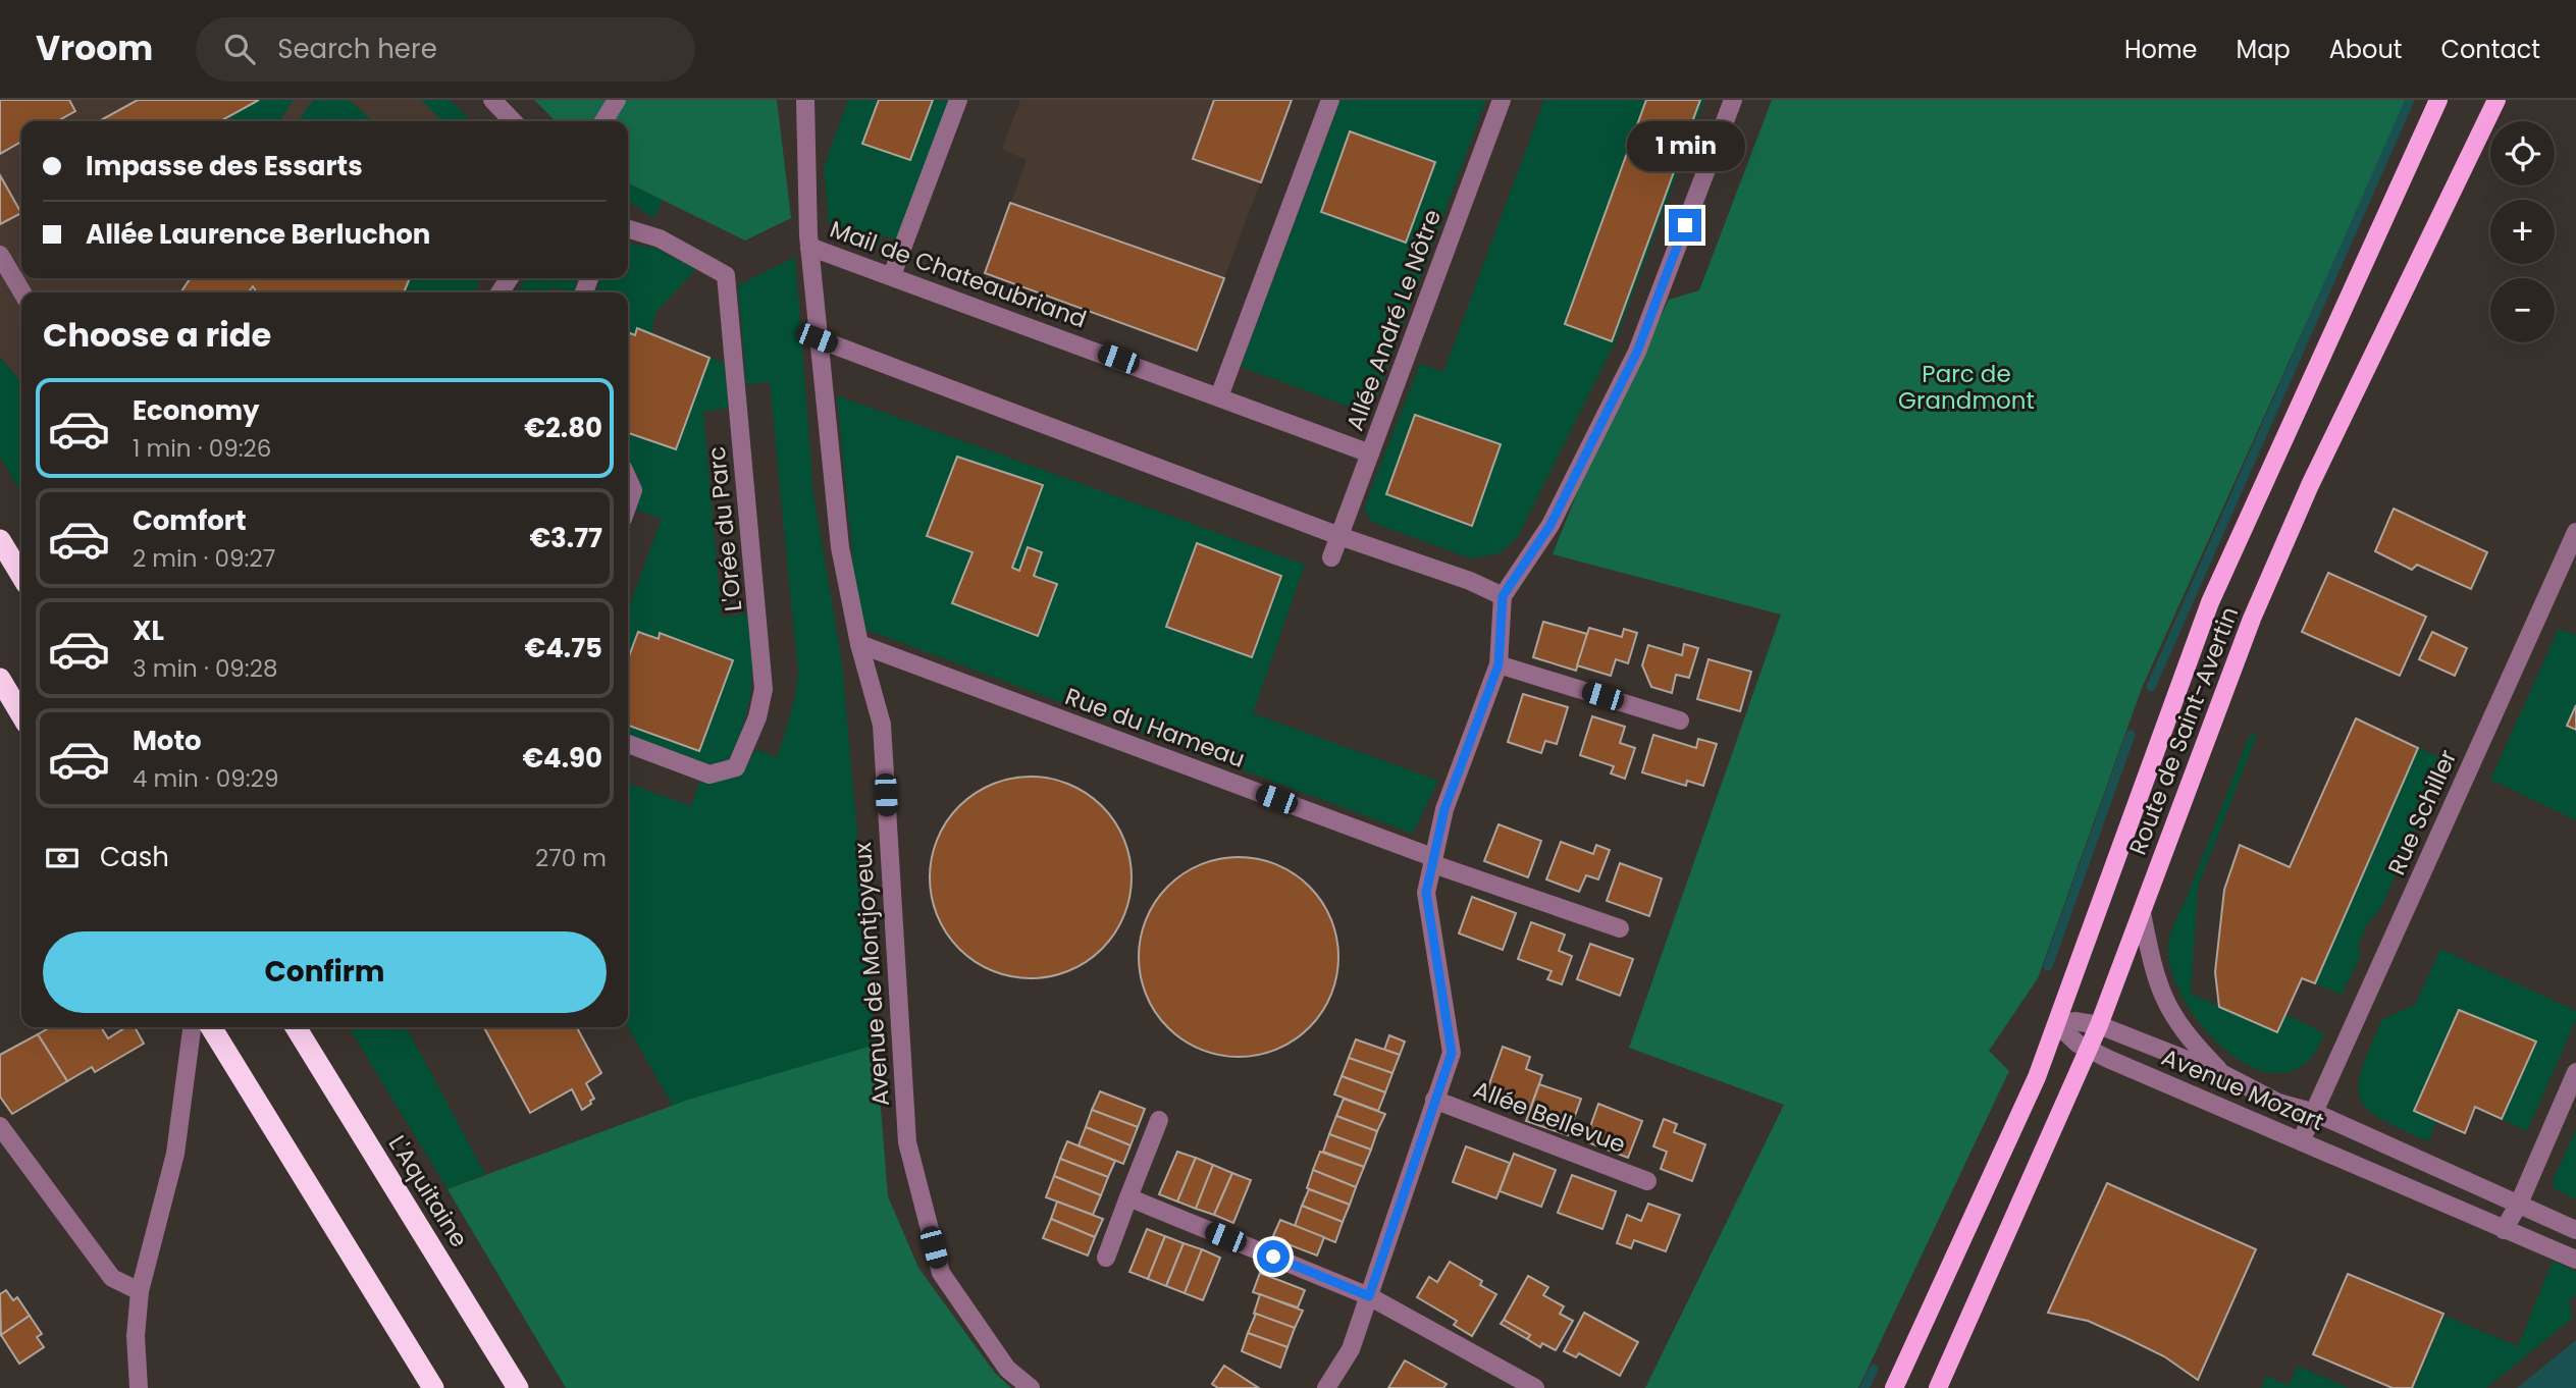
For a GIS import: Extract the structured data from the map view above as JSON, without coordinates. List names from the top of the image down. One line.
{"streets":{"highway":["L'Aquitaine"],"main road":["Route de Saint-Avertin"],"street":["Mail de Chateaubriand","Allée André Le Nôtre","L'Orée du Parc","Rue du Hameau","Rue Schiller","Avenue de Montjoyeux","Avenue Mozart","Allée Bellevue"]},"crossings":[["Mail de Chateaubriand","Allée André Le Nôtre"],["Mail de Chateaubriand","Avenue de Montjoyeux"],["Rue du Hameau","Avenue de Montjoyeux"],["Rue du Hameau","Allée Bellevue"],["Route de Saint-Avertin","Avenue Mozart"],["Rue Schiller","Avenue Mozart"]],"parks":["Parc de Grandmont"],"page":{"header":"Vroom","search":"Search here","nav":["Home","Map","About","Contact"],"map_buttons":["+","−"],"bubble":"1 min","banner":["Impasse des Essarts","Allée Laurence Berluchon"],"heading":"Choose a ride","list":[{"name":"Economy","note":"1 min · 09:26","value":"€2.80"},{"name":"Comfort","note":"2 min · 09:27","value":"€3.77"},{"name":"XL","note":"3 min · 09:28","value":"€4.75"},{"name":"Moto","note":"4 min · 09:29","value":"€4.90"}],"pay":["Cash","270 m"],"buttons":"Confirm"}}
